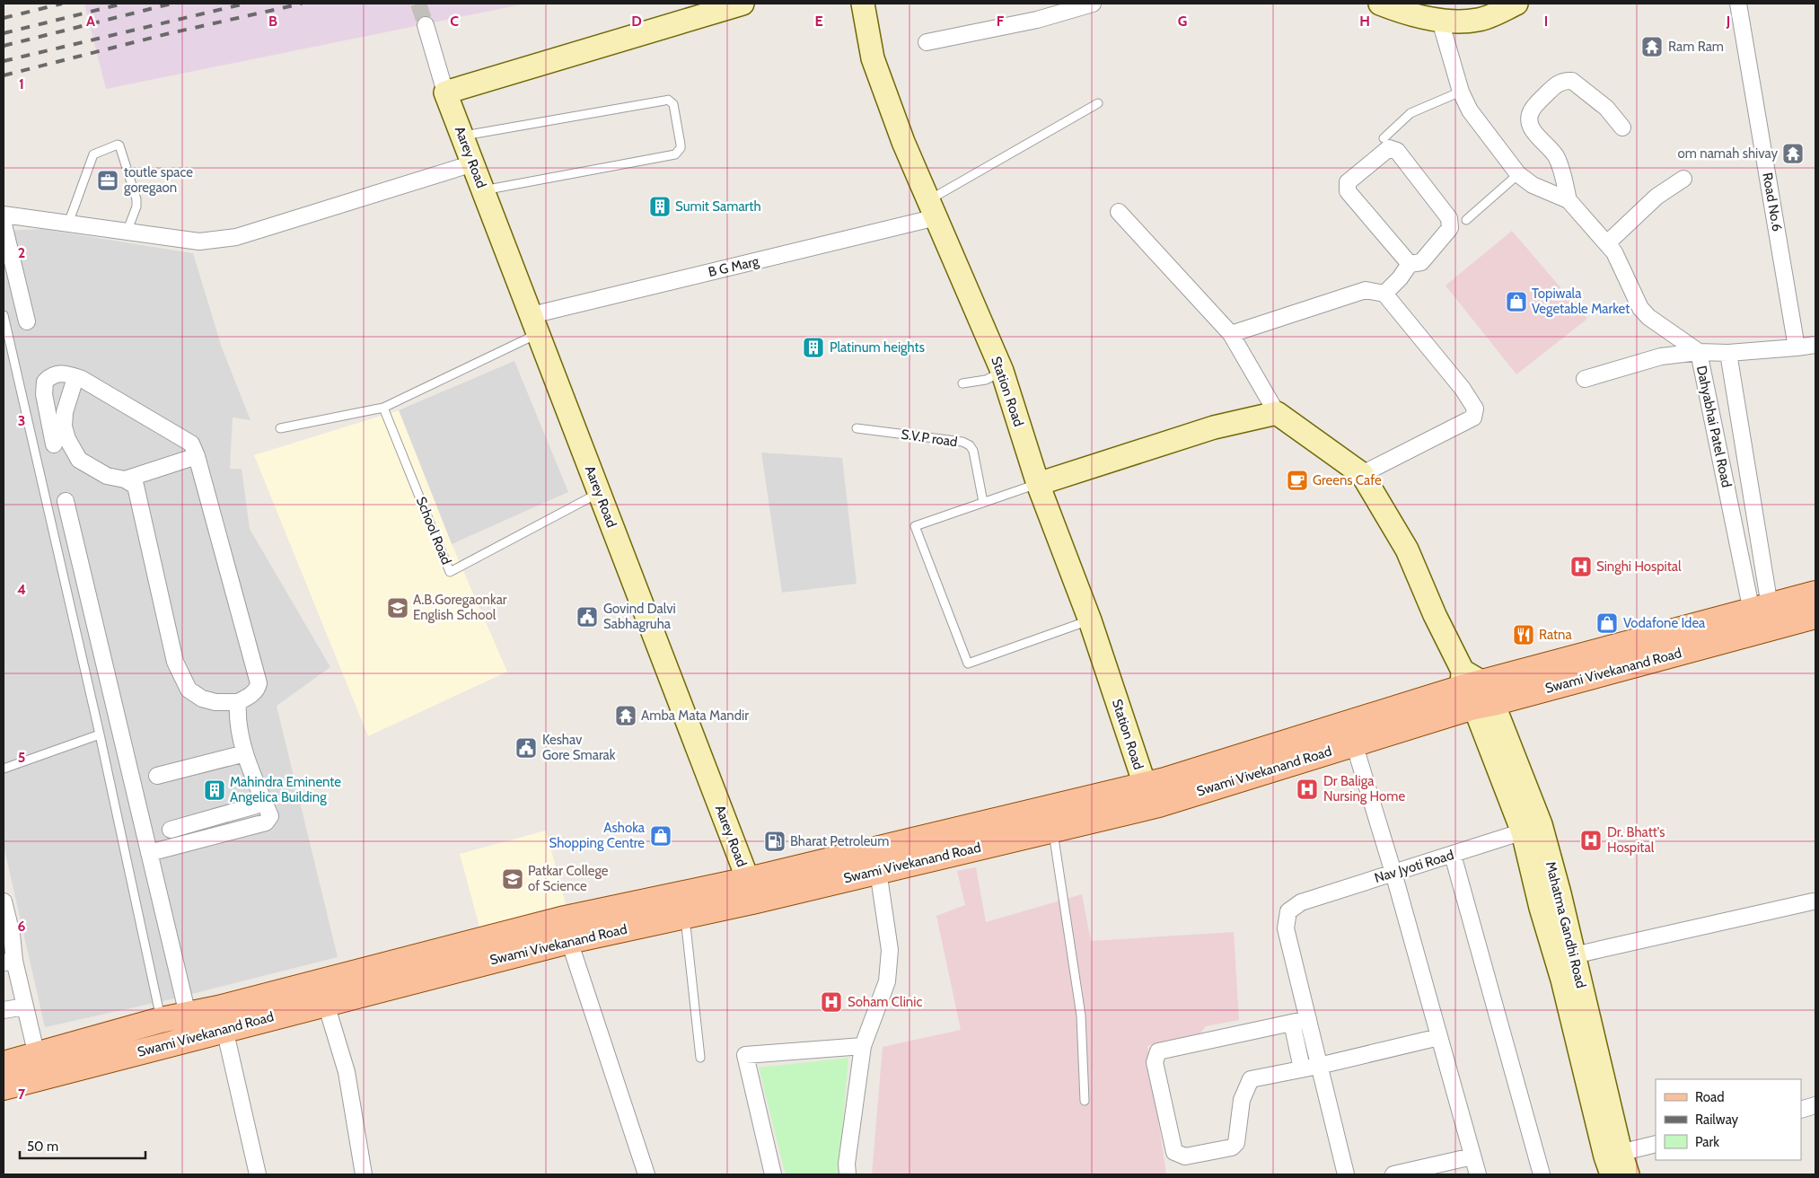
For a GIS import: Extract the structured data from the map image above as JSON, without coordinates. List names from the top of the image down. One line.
{"streets":{"main road":["Swami Vivekanand Road"],"street":["Aarey Road","Road No.6","B G Marg","Station Road","Dahyabhai Patel Road","Nav Jyoti Road","Mahatma Gandhi Road"],"lane":["S.V.P road","School Road"]},"crossings":[["Aarey Road","B G Marg"],["Aarey Road","School Road"],["Aarey Road","Swami Vivekanand Road"],["B G Marg","Station Road"],["Station Road","Swami Vivekanand Road"],["Dahyabhai Patel Road","Swami Vivekanand Road"],["Swami Vivekanand Road","Mahatma Gandhi Road"],["Nav Jyoti Road","Mahatma Gandhi Road"]],"places":{"temple":["Ram Ram","om namah shivay","Amba Mata Mandir"],"office":["toutle space goregaon"],"building":["Sumit Samarth","Platinum heights","Mahindra Eminente Angelica Building"],"shop":["Topiwala Vegetable Market","Vodafone Idea","Ashoka Shopping Centre"],"cafe":["Greens Cafe"],"hospital":["Singhi Hospital","Dr Baliga Nursing Home","Dr. Bhatt's Hospital","Soham Clinic"],"school or university":["A.B.Goregaonkar English School","Patkar College of Science"],"public building":["Govind Dalvi Sabhagruha","Keshav Gore Smarak"],"restaurant":["Ratna"],"fuel station":["Bharat Petroleum"]},"legend":["Road","Railway","Park"],"scale_bar":"50 m","grid":{"columns":["A","B","C","D","E","F","G","H","I","J"],"rows":["1","2","3","4","5","6","7"]}}
